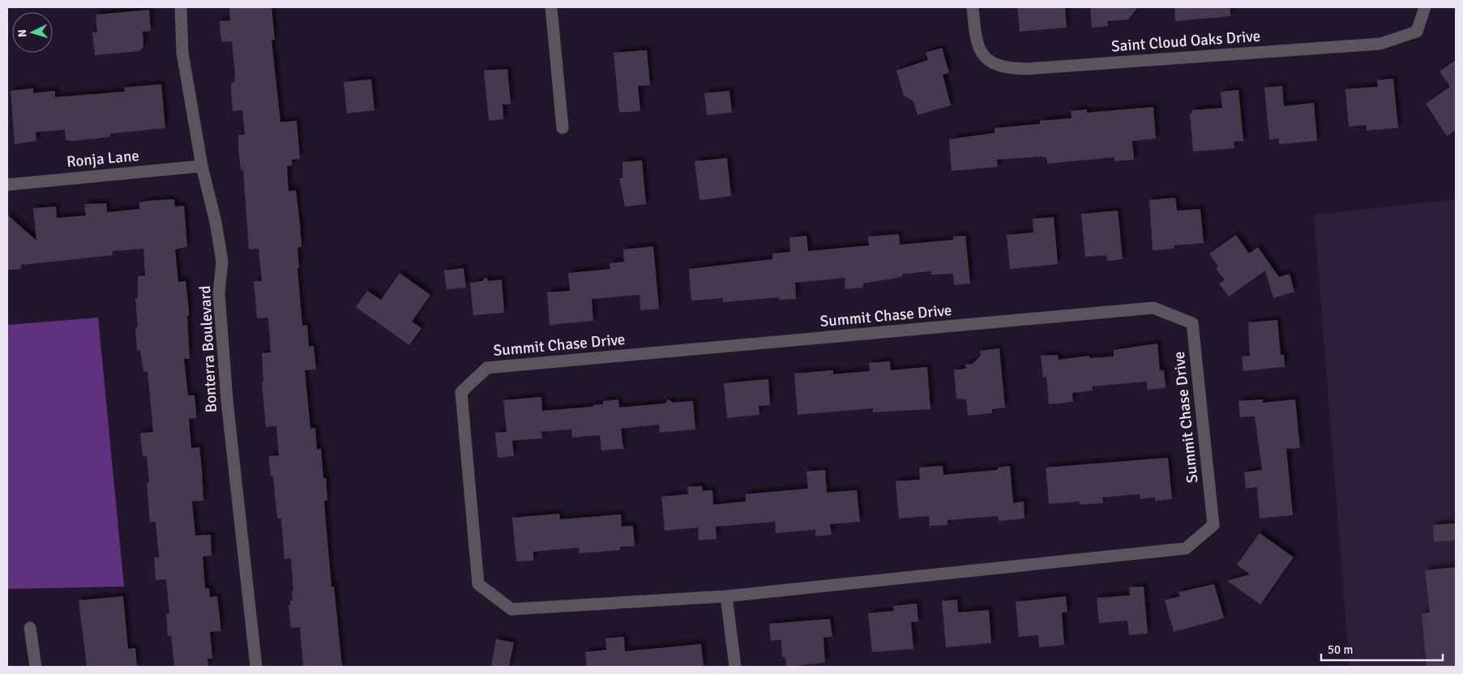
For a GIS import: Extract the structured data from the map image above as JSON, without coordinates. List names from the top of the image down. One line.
{"streets":{"street":["Saint Cloud Oaks Drive","Ronja Lane","Summit Chase Drive","Bonterra Boulevard"]},"crossings":[["Ronja Lane","Bonterra Boulevard"]],"scale_bar":"50 m","north":"left"}
